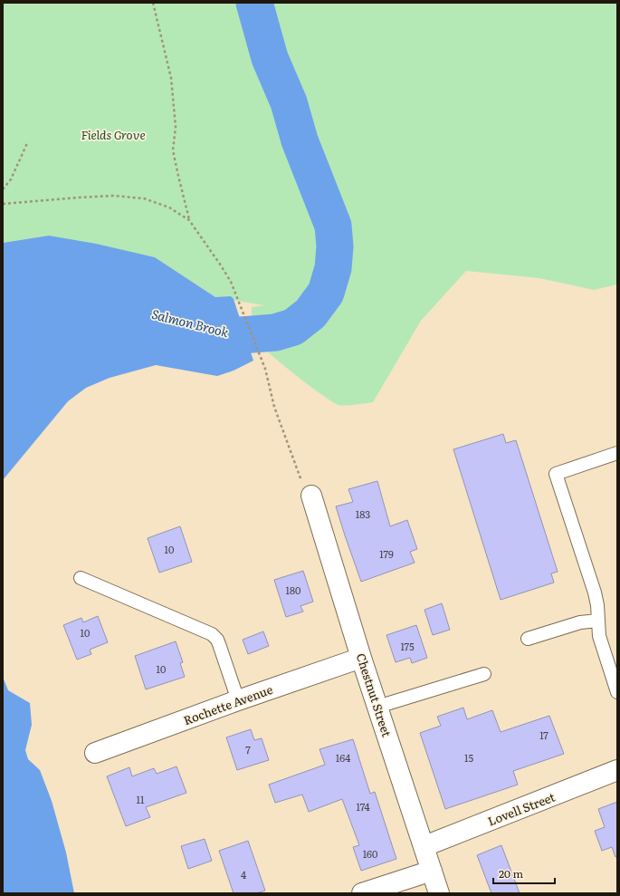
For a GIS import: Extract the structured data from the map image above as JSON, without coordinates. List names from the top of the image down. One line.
{"streets":{"street":["Chestnut Street","Rochette Avenue","Lovell Street"]},"crossings":[["Chestnut Street","Rochette Avenue"],["Chestnut Street","Lovell Street"]],"water":["Salmon Brook"],"parks":["Fields Grove"],"house_numbers":["183","10","179","180","10","175","10","17","7","164","15","11","174","160","4"],"scale_bar":"20 m"}
